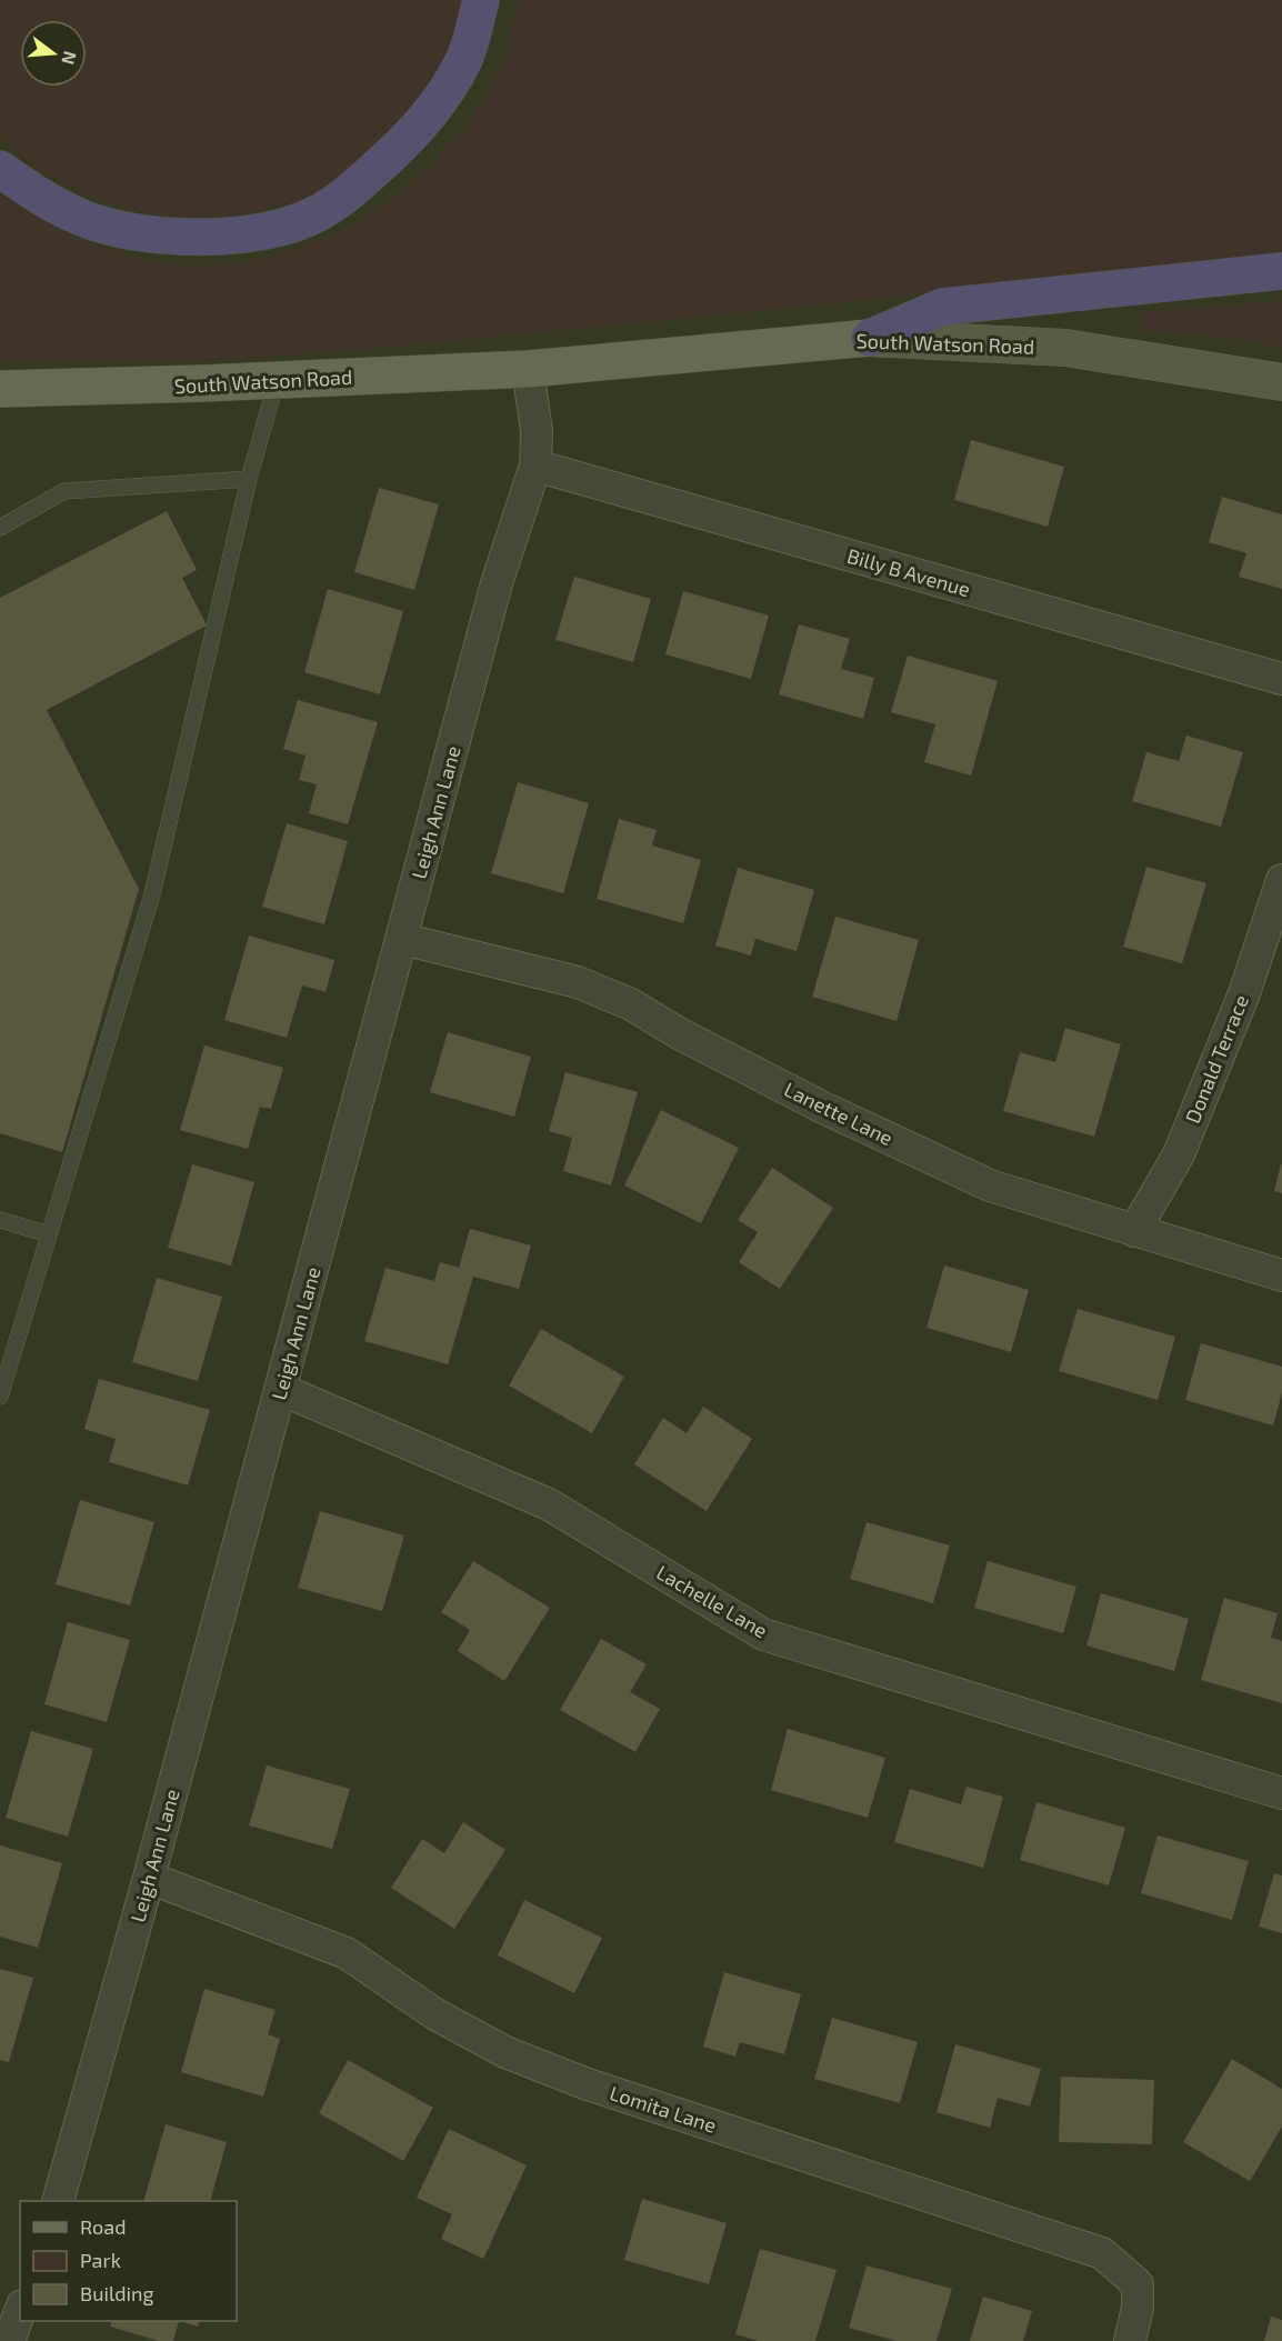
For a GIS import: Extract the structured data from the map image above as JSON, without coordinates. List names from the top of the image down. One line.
{"streets":{"main road":["South Watson Road"],"street":["Billy B Avenue","Leigh Ann Lane","Donald Terrace","Lanette Lane","Lachelle Lane","Lomita Lane"]},"crossings":[["Billy B Avenue","Leigh Ann Lane"],["Leigh Ann Lane","Lanette Lane"],["Leigh Ann Lane","Lachelle Lane"],["Leigh Ann Lane","Lomita Lane"],["Donald Terrace","Lanette Lane"]],"legend":["Road","Park","Building"],"north":"right"}
